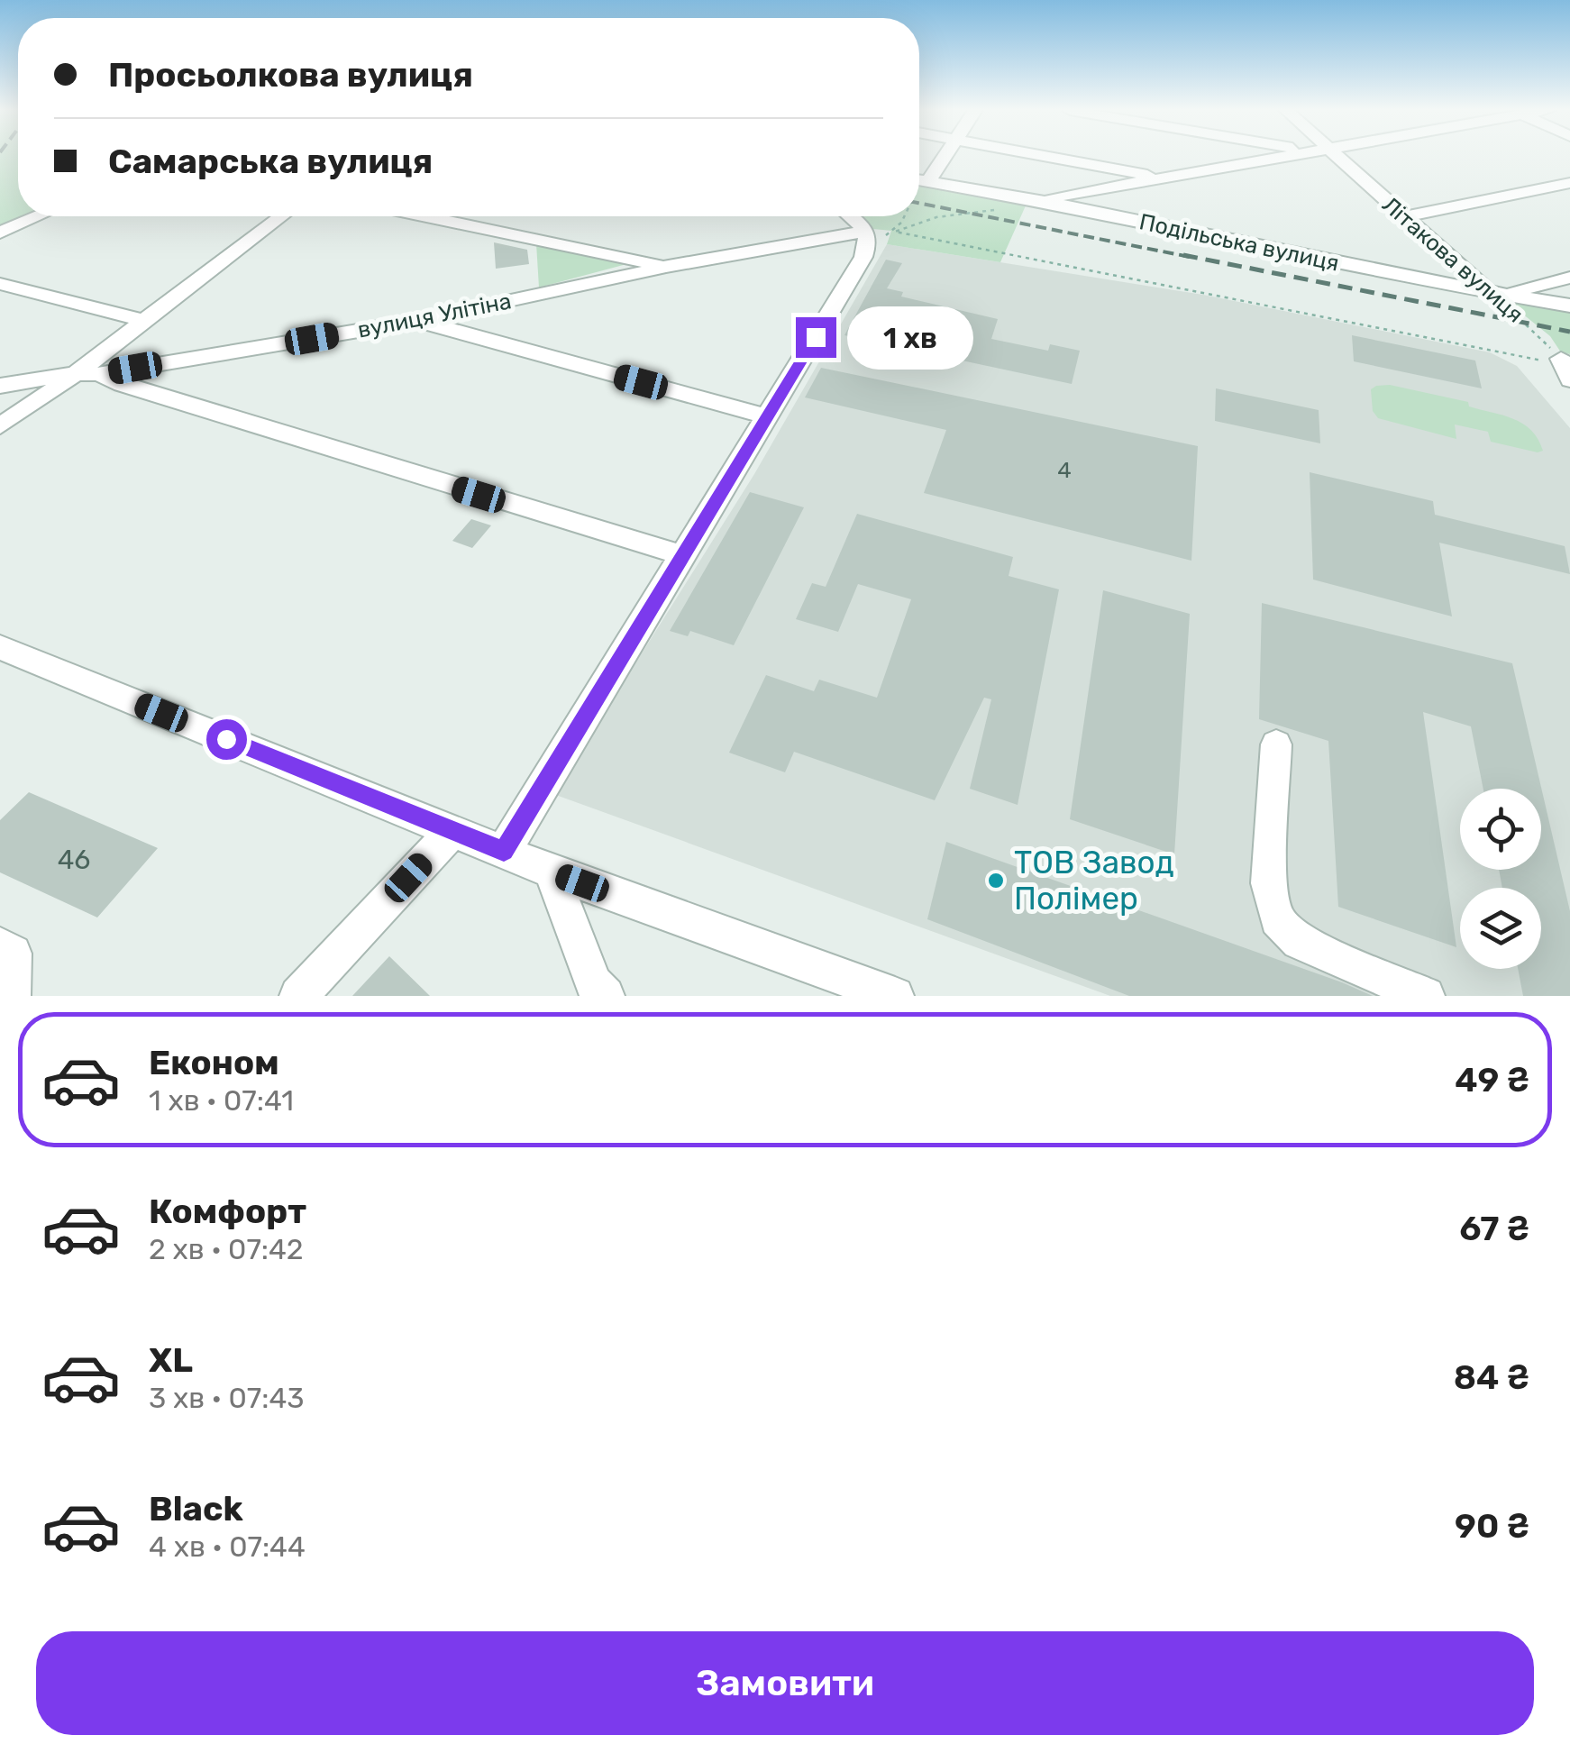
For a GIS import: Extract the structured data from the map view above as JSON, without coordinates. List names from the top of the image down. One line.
{"streets":{"street":["Подільська вулиця","Літакова вулиця","вулиця Улітіна"]},"crossings":[["Подільська вулиця","Літакова вулиця"]],"places":["ТОВ Завод Полімер"],"house_numbers":["4","46"],"page":{"banner":["Просьолкова вулиця","Самарська вулиця"],"bubble":"1 хв","list":[{"name":"Економ","note":"1 хв · 07:41","value":"49 ₴"},{"name":"Комфорт","note":"2 хв · 07:42","value":"67 ₴"},{"name":"XL","note":"3 хв · 07:43","value":"84 ₴"},{"name":"Black","note":"4 хв · 07:44","value":"90 ₴"}],"buttons":"Замовити"}}
